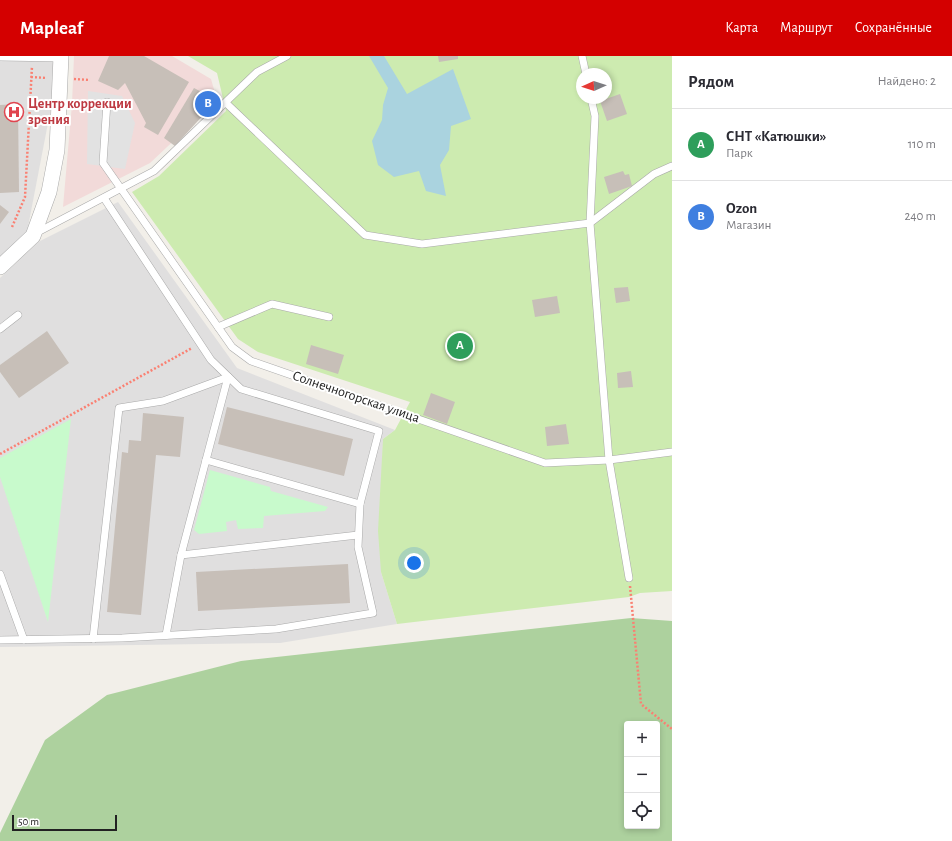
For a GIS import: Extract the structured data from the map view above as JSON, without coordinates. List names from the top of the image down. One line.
{"streets":{"lane":["Солнечногорская улица"]},"places":{"hospital":["Центр коррекции зрения"]},"scale_bar":"50 m","north":"left","page":{"header":"Mapleaf","nav":["Карта","Маршрут","Сохранённые"],"heading":["Рядом","Найдено: 2"],"pins":["B","A"],"list":[{"mark":"A","name":"СНТ «Катюшки»","note":"Парк","value":"110 m"},{"mark":"B","name":"Ozon","note":"Магазин","value":"240 m"}],"map_buttons":["+","−"],"scale":"50 m"}}
